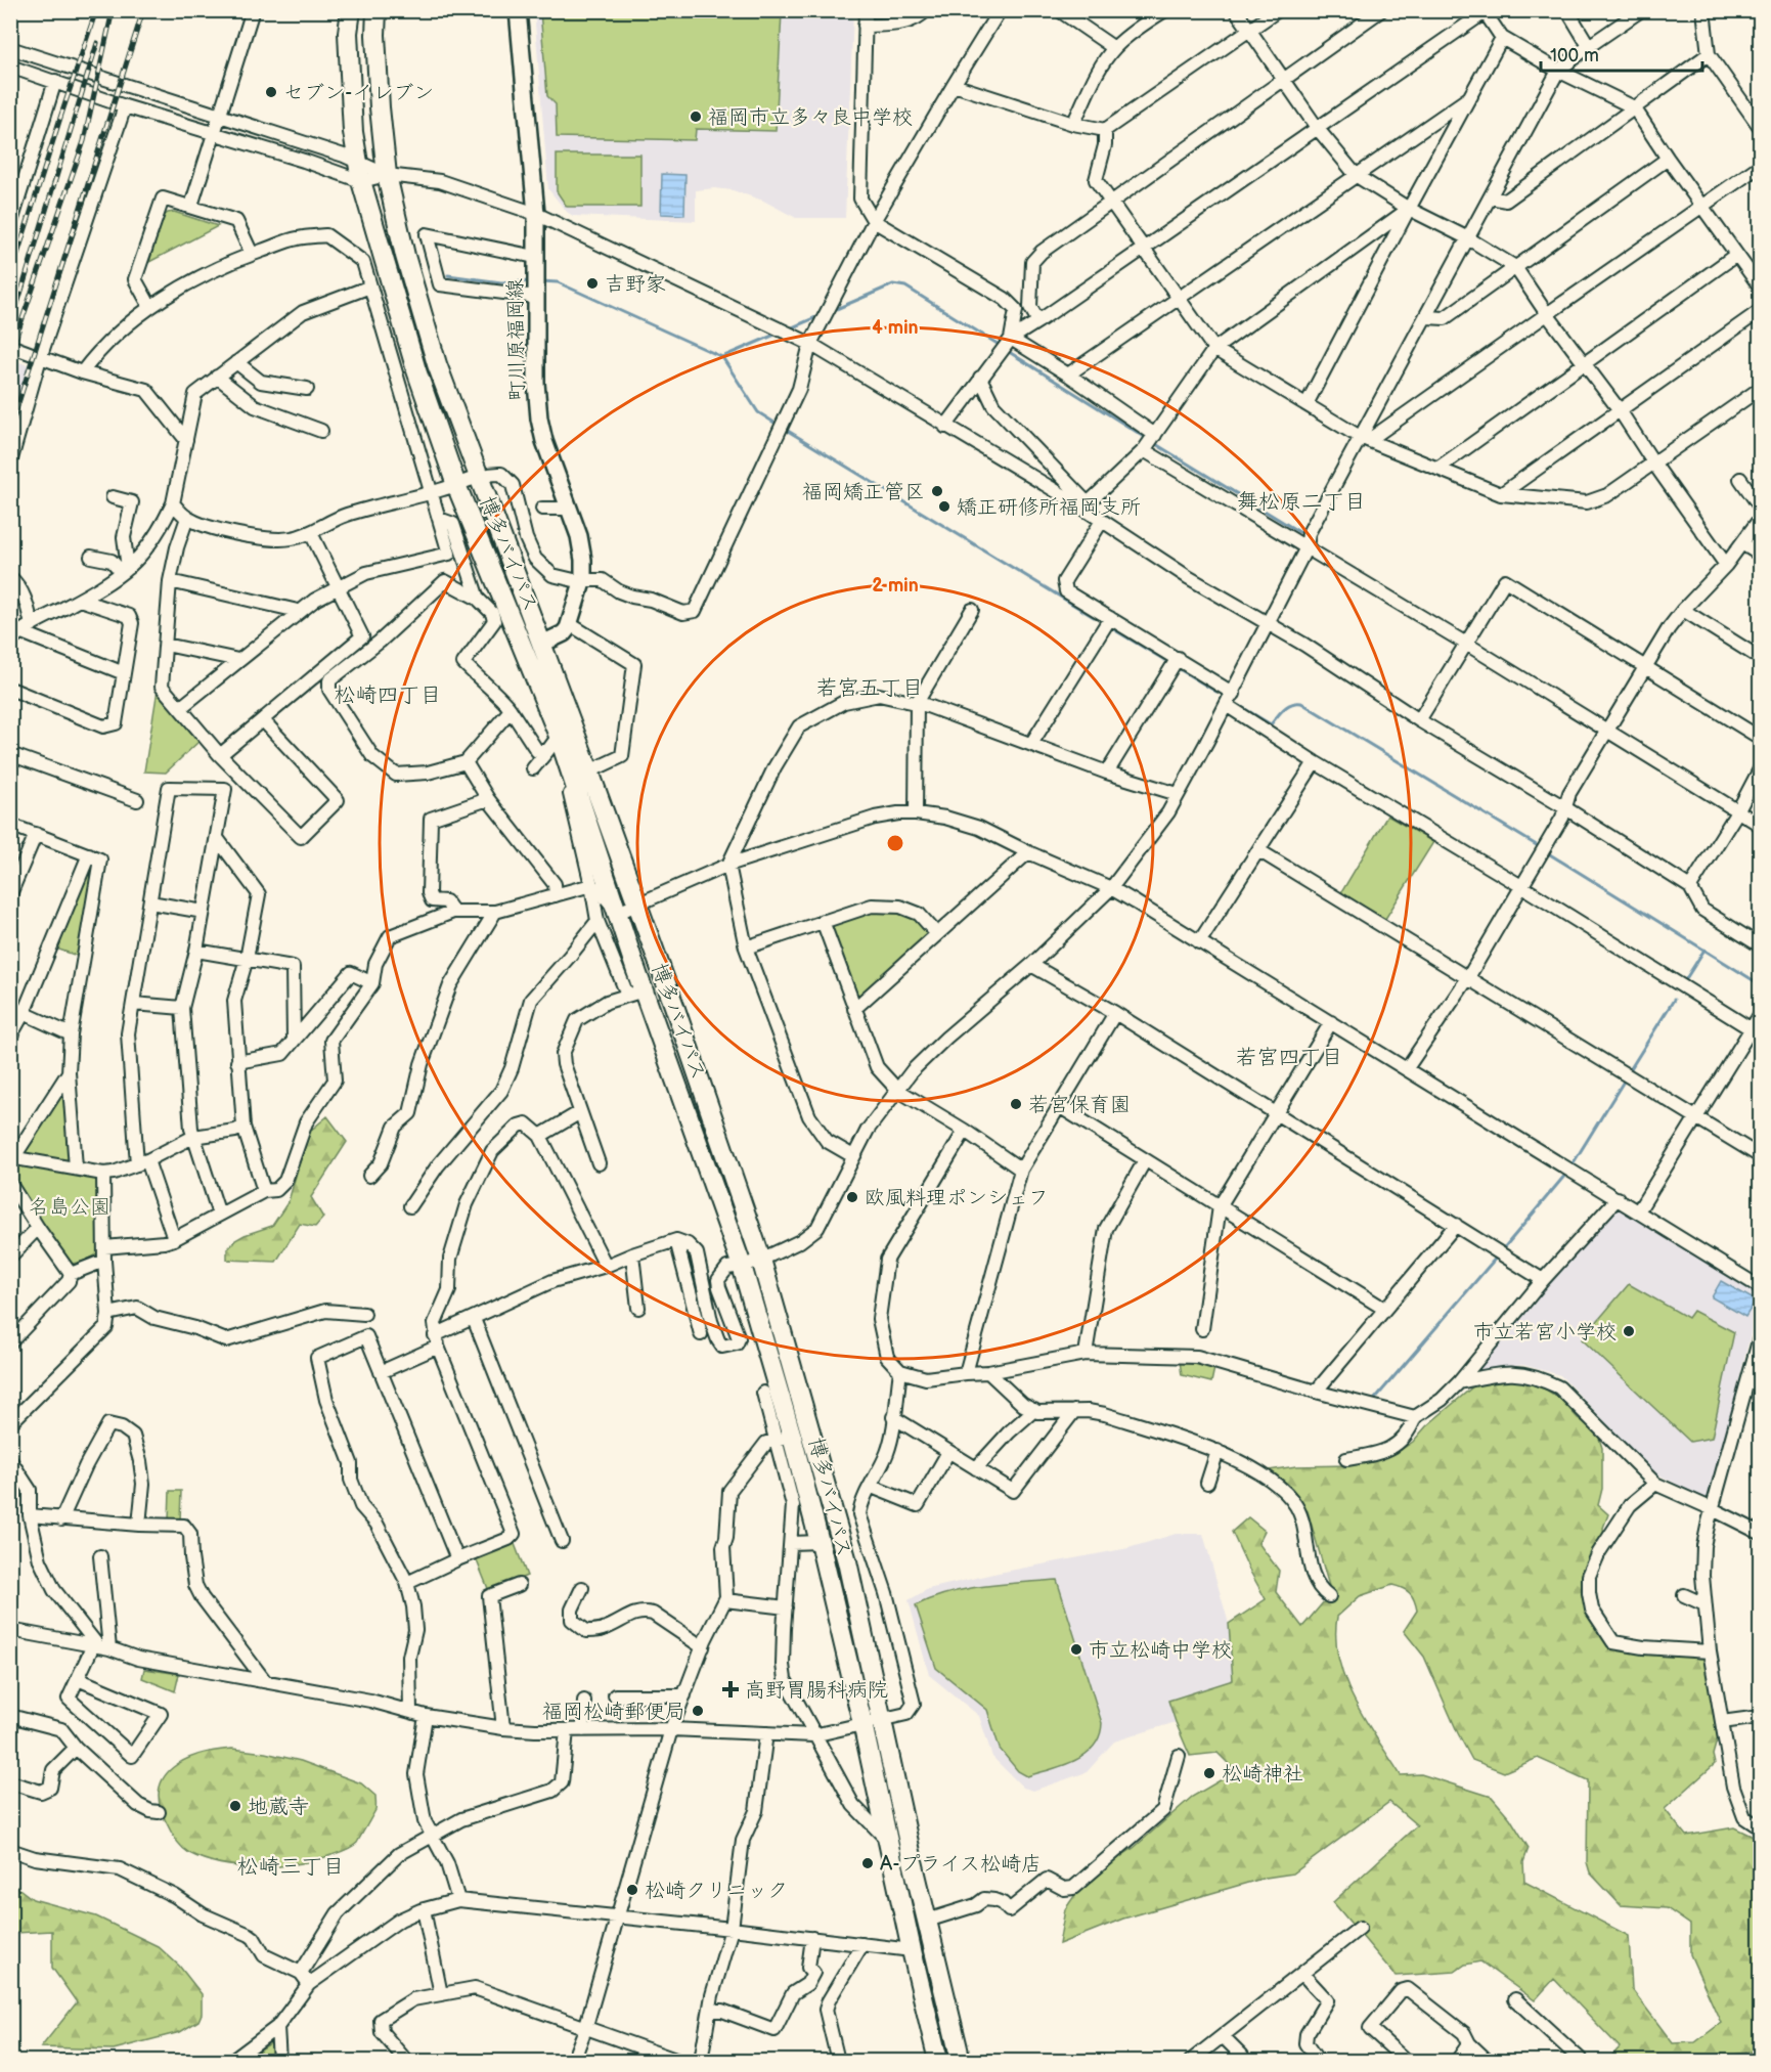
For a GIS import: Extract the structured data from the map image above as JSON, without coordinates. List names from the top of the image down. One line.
{"streets":{"highway":["博多バイパス"],"main road":["町川原福岡線"]},"districts":["舞松原二丁目","若宮五丁目","松崎四丁目","若宮四丁目","松崎三丁目"],"parks":["名島公園"],"places":{"other":["セブン-イレブン","福岡市立多々良中学校","吉野家","福岡矯正管区","矯正研修所福岡支所","若宮保育園","欧風料理ポンシェフ","市立若宮小学校","市立松崎中学校","福岡松崎郵便局","松崎神社","地蔵寺","A-プライス松崎店","松崎クリニック"],"health":["高野胃腸科病院"]},"scale_bar":"100 m","rings":["4 min","2 min"]}
